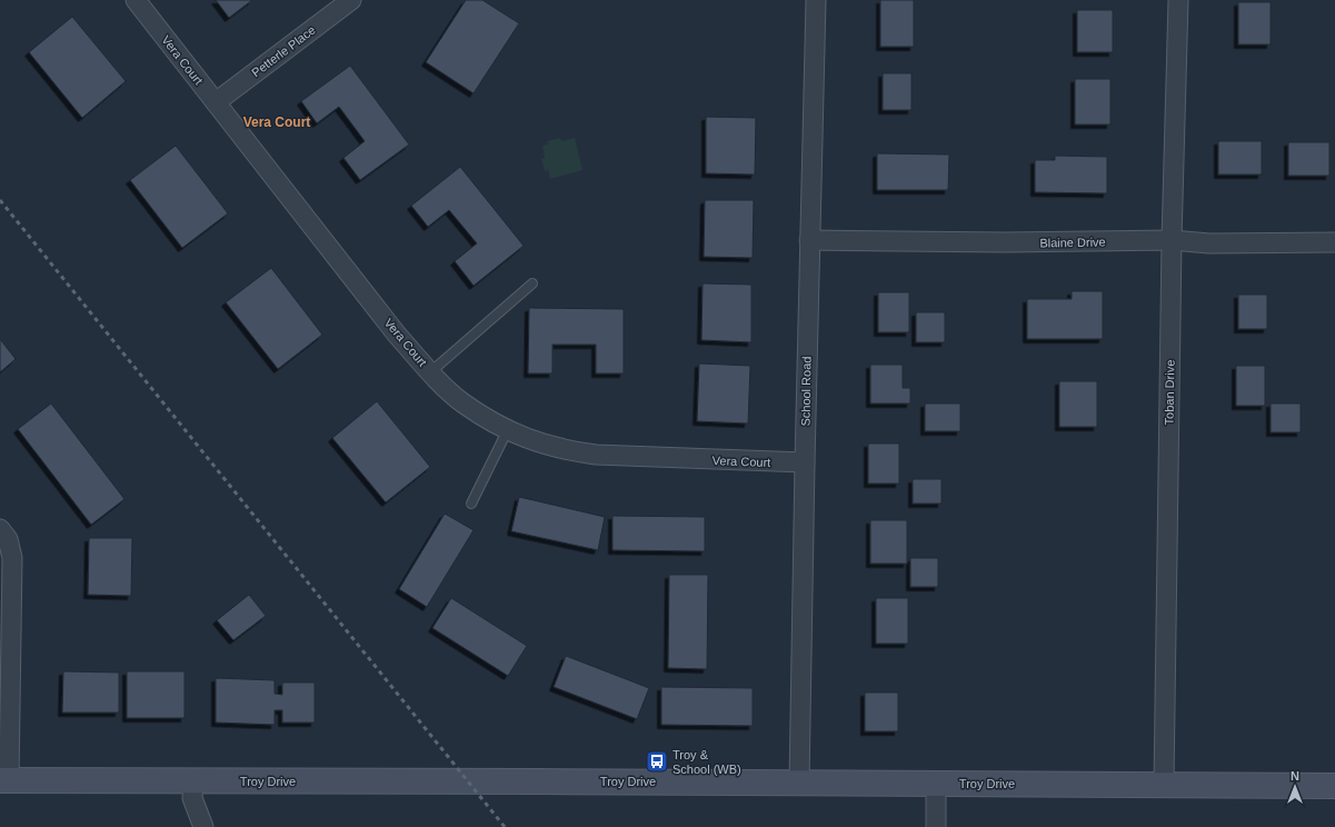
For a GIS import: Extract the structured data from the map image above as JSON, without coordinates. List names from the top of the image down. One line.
{"streets":{"street":["Petterle Place","Vera Court","Blaine Drive","School Road","Toban Drive","Troy Drive"]},"crossings":[["Petterle Place","Vera Court"],["Vera Court","School Road"],["Blaine Drive","School Road"],["Blaine Drive","Toban Drive"],["School Road","Troy Drive"],["Toban Drive","Troy Drive"]],"districts":["Vera Court"],"places":{"bus stop":["Troy & School (WB)"]},"north":"top"}
